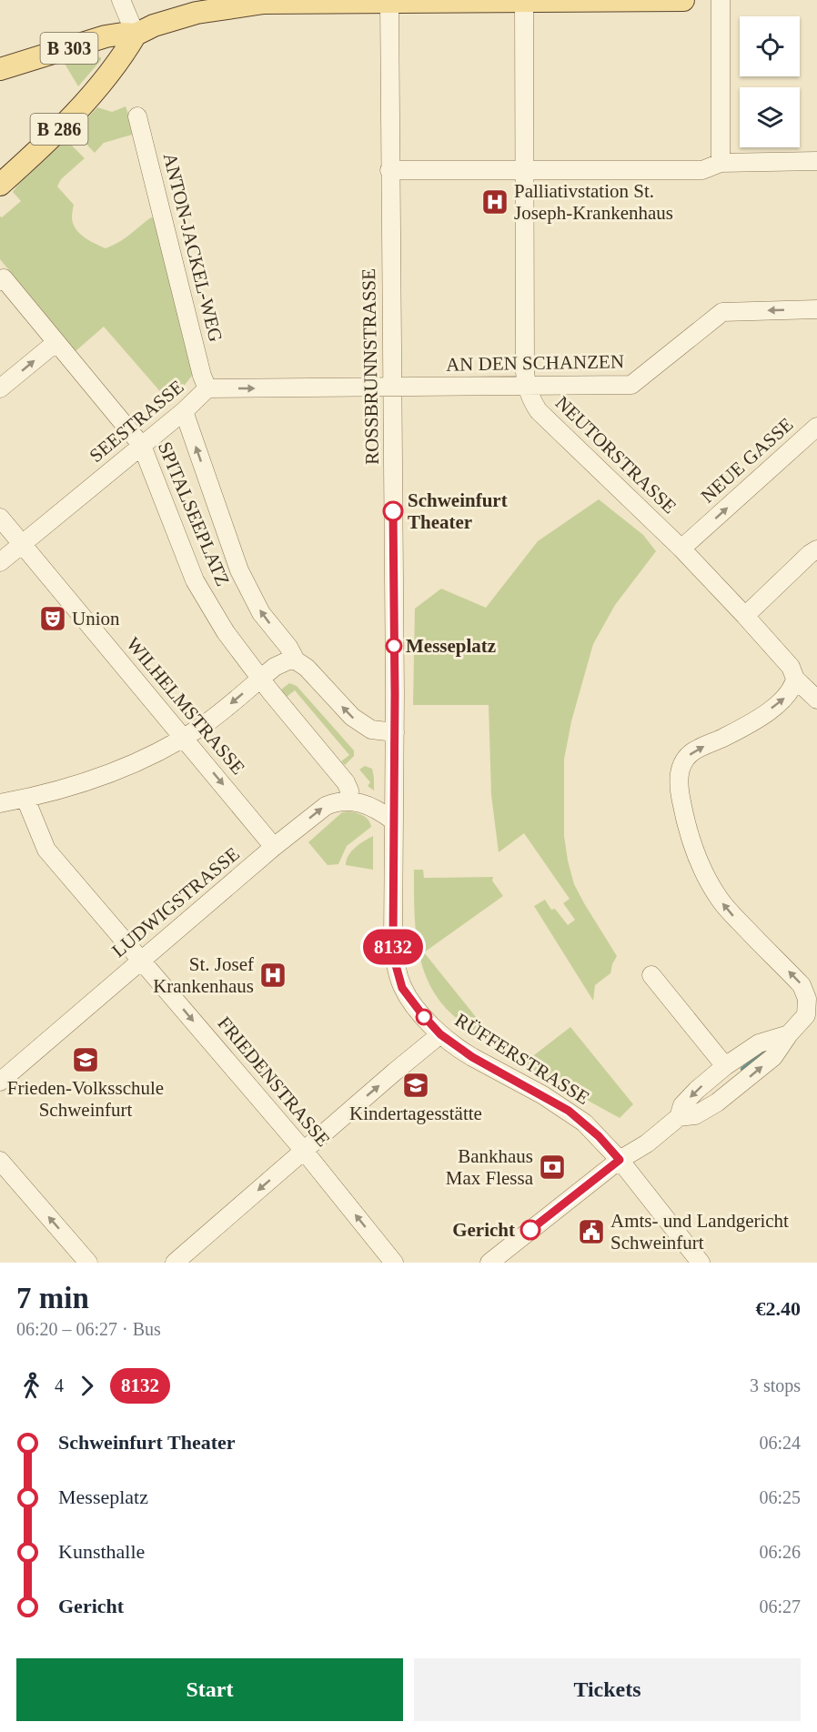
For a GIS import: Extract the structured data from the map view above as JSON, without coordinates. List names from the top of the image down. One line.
{"streets":{"main road":["B 303","B 286"],"street":["ANTON-JACKEL-WEG","AN DEN SCHANZEN","ROSSBRUNNSTRASSE","SEESTRASSE","NEUTORSTRASSE","NEUE GASSE","SPITALSEEPLATZ","WILHELMSTRASSE","LUDWIGSTRASSE","RÜFFERSTRASSE","FRIEDENSTRASSE"]},"crossings":[["B 303","B 286"],["ANTON-JACKEL-WEG","SEESTRASSE"],["AN DEN SCHANZEN","ROSSBRUNNSTRASSE"],["AN DEN SCHANZEN","SEESTRASSE"],["AN DEN SCHANZEN","NEUTORSTRASSE"],["ROSSBRUNNSTRASSE","SEESTRASSE"],["ROSSBRUNNSTRASSE","SPITALSEEPLATZ"],["ROSSBRUNNSTRASSE","RÜFFERSTRASSE"],["SEESTRASSE","SPITALSEEPLATZ"],["SEESTRASSE","WILHELMSTRASSE"],["NEUTORSTRASSE","NEUE GASSE"],["SPITALSEEPLATZ","LUDWIGSTRASSE"],["SPITALSEEPLATZ","RÜFFERSTRASSE"],["WILHELMSTRASSE","LUDWIGSTRASSE"],["LUDWIGSTRASSE","FRIEDENSTRASSE"]],"one_way":["SEESTRASSE"],"places":{"hospital":["Palliativstation St. Joseph-Krankenhaus","St. Josef Krankenhaus"],"other":["Schweinfurt Theater","Messeplatz","Gericht"],"theatre":["Union"],"school or university":["Frieden-Volksschule Schweinfurt","Kindertagesstätte"],"bank":["Bankhaus Max Flessa"],"public building":["Amts- und Landgericht Schweinfurt"]},"lines":["bus line 8132"],"page":{"on_map":"8132","heading":["7 min","06:20 – 06:27 · Bus","€2.40"],"legs":["4","8132","3 stops"],"list":[{"name":"Schweinfurt Theater","value":"06:24"},{"name":"Messeplatz","value":"06:25"},{"name":"Kunsthalle","value":"06:26"},{"name":"Gericht","value":"06:27"}],"buttons":["Start","Tickets"]}}
